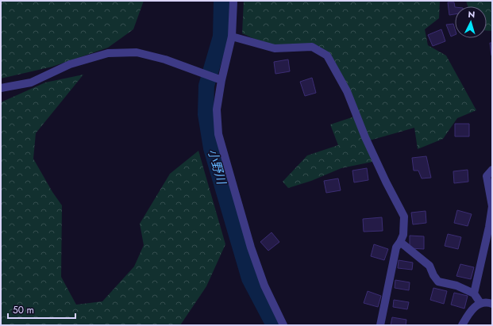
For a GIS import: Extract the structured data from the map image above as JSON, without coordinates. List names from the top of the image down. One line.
{"water":["小野川"],"scale_bar":"50 m","north":"top"}
